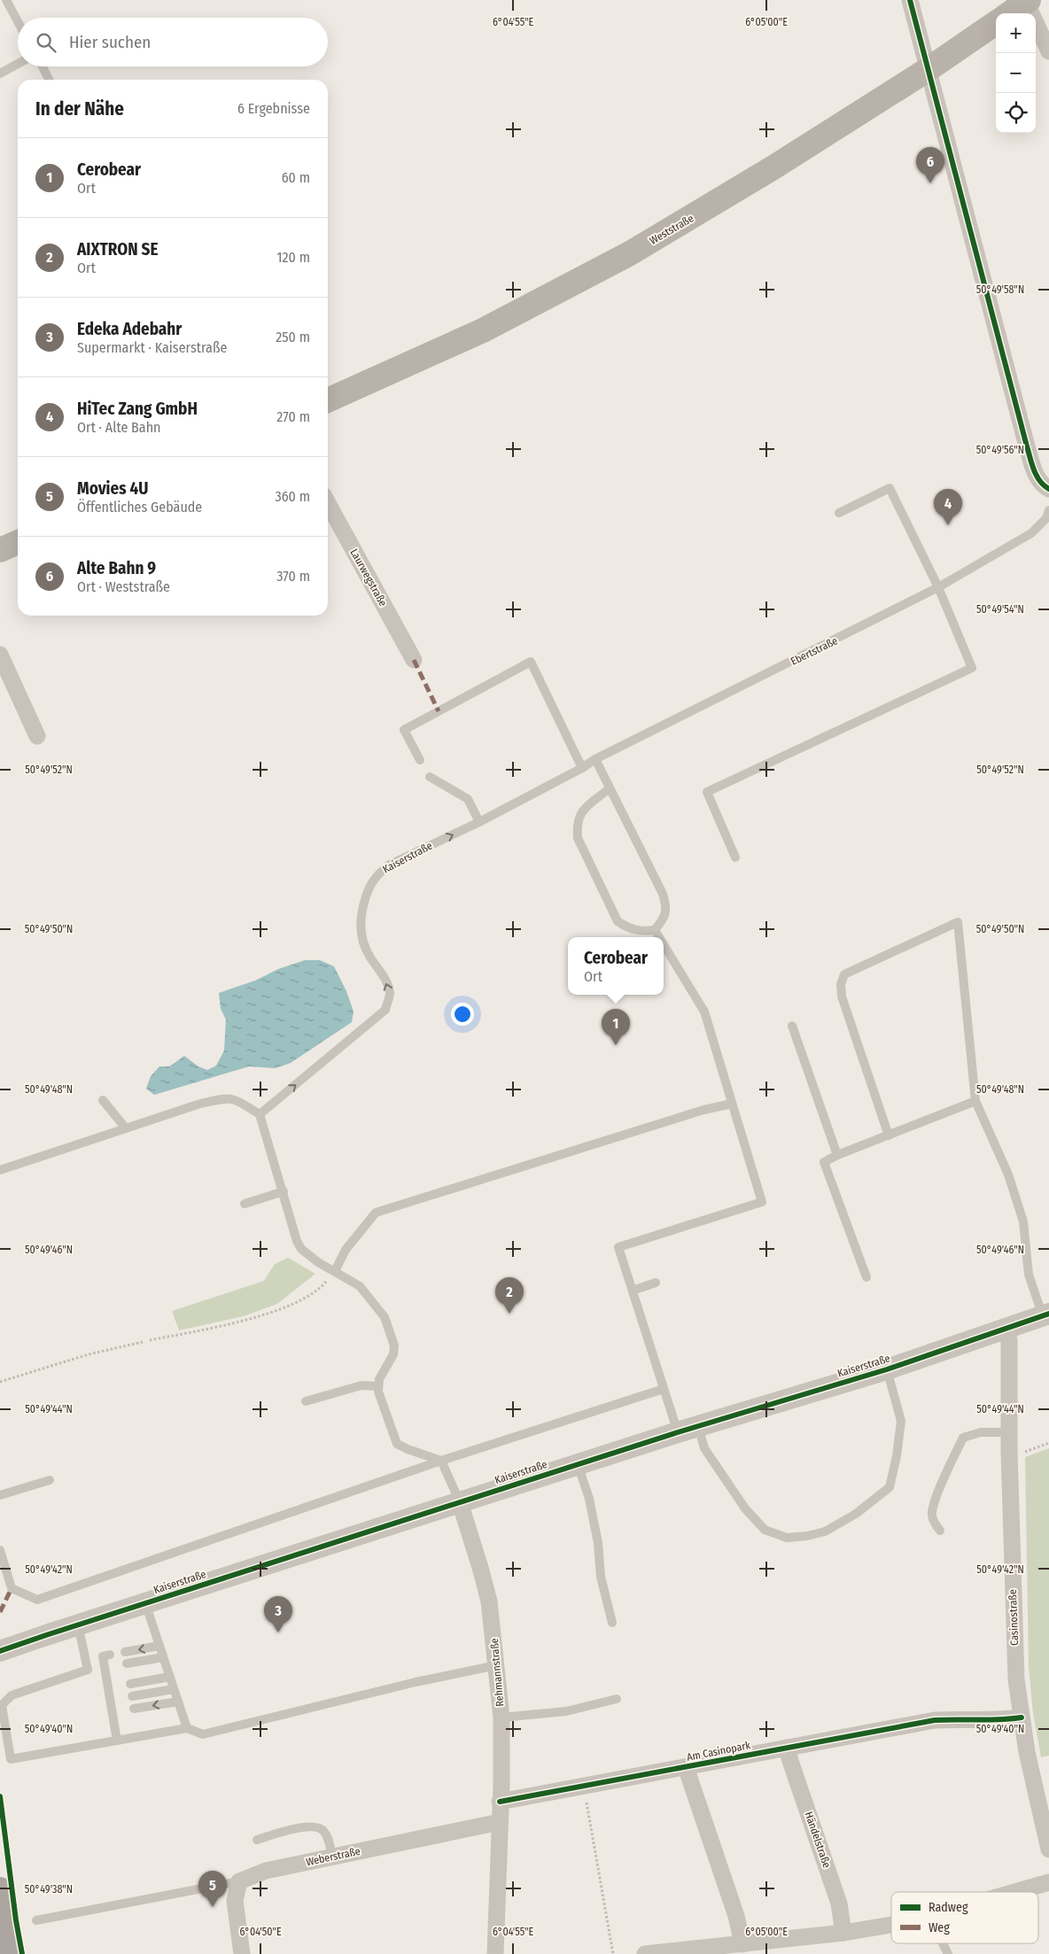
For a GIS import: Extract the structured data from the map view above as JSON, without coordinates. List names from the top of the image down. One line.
{"streets":{"main road":["Weststraße"],"street":["Laurwegstraße","Kaiserstraße","Casinostraße","Rehmannstraße","Am Casinopark","Händelstraße","Weberstraße"],"lane":["Ebertstraße"]},"crossings":[["Ebertstraße","Kaiserstraße"],["Kaiserstraße","Casinostraße"],["Kaiserstraße","Rehmannstraße"],["Casinostraße","Am Casinopark"],["Rehmannstraße","Am Casinopark"],["Rehmannstraße","Weberstraße"],["Am Casinopark","Händelstraße"]],"legend":["Radweg","Weg"],"page":{"map_buttons":["+","−"],"search":"Hier suchen","heading":["In der Nähe","6 Ergebnisse"],"list":[{"mark":"1","name":"Cerobear","note":"Ort","value":"60 m"},{"mark":"2","name":"AIXTRON SE","note":"Ort","value":"120 m"},{"mark":"3","name":"Edeka Adebahr","note":"Supermarkt · Kaiserstraße","value":"250 m"},{"mark":"4","name":"HiTec Zang GmbH","note":"Ort · Alte Bahn","value":"270 m"},{"mark":"5","name":"Movies 4U","note":"Öffentliches Gebäude","value":"360 m"},{"mark":"6","name":"Alte Bahn 9","note":"Ort · Weststraße","value":"370 m"}],"pins":["6","4","1","2","3","5"],"popup":["Cerobear","Ort"]},"coordinates":["6°04'55\"E","6°05'00\"E","50°49'58\"N","50°49'56\"N","50°49'54\"N","50°49'52\"N","50°49'50\"N","50°49'48\"N","50°49'46\"N","50°49'44\"N","50°49'42\"N","50°49'40\"N","50°49'38\"N","6°04'50\"E"]}
